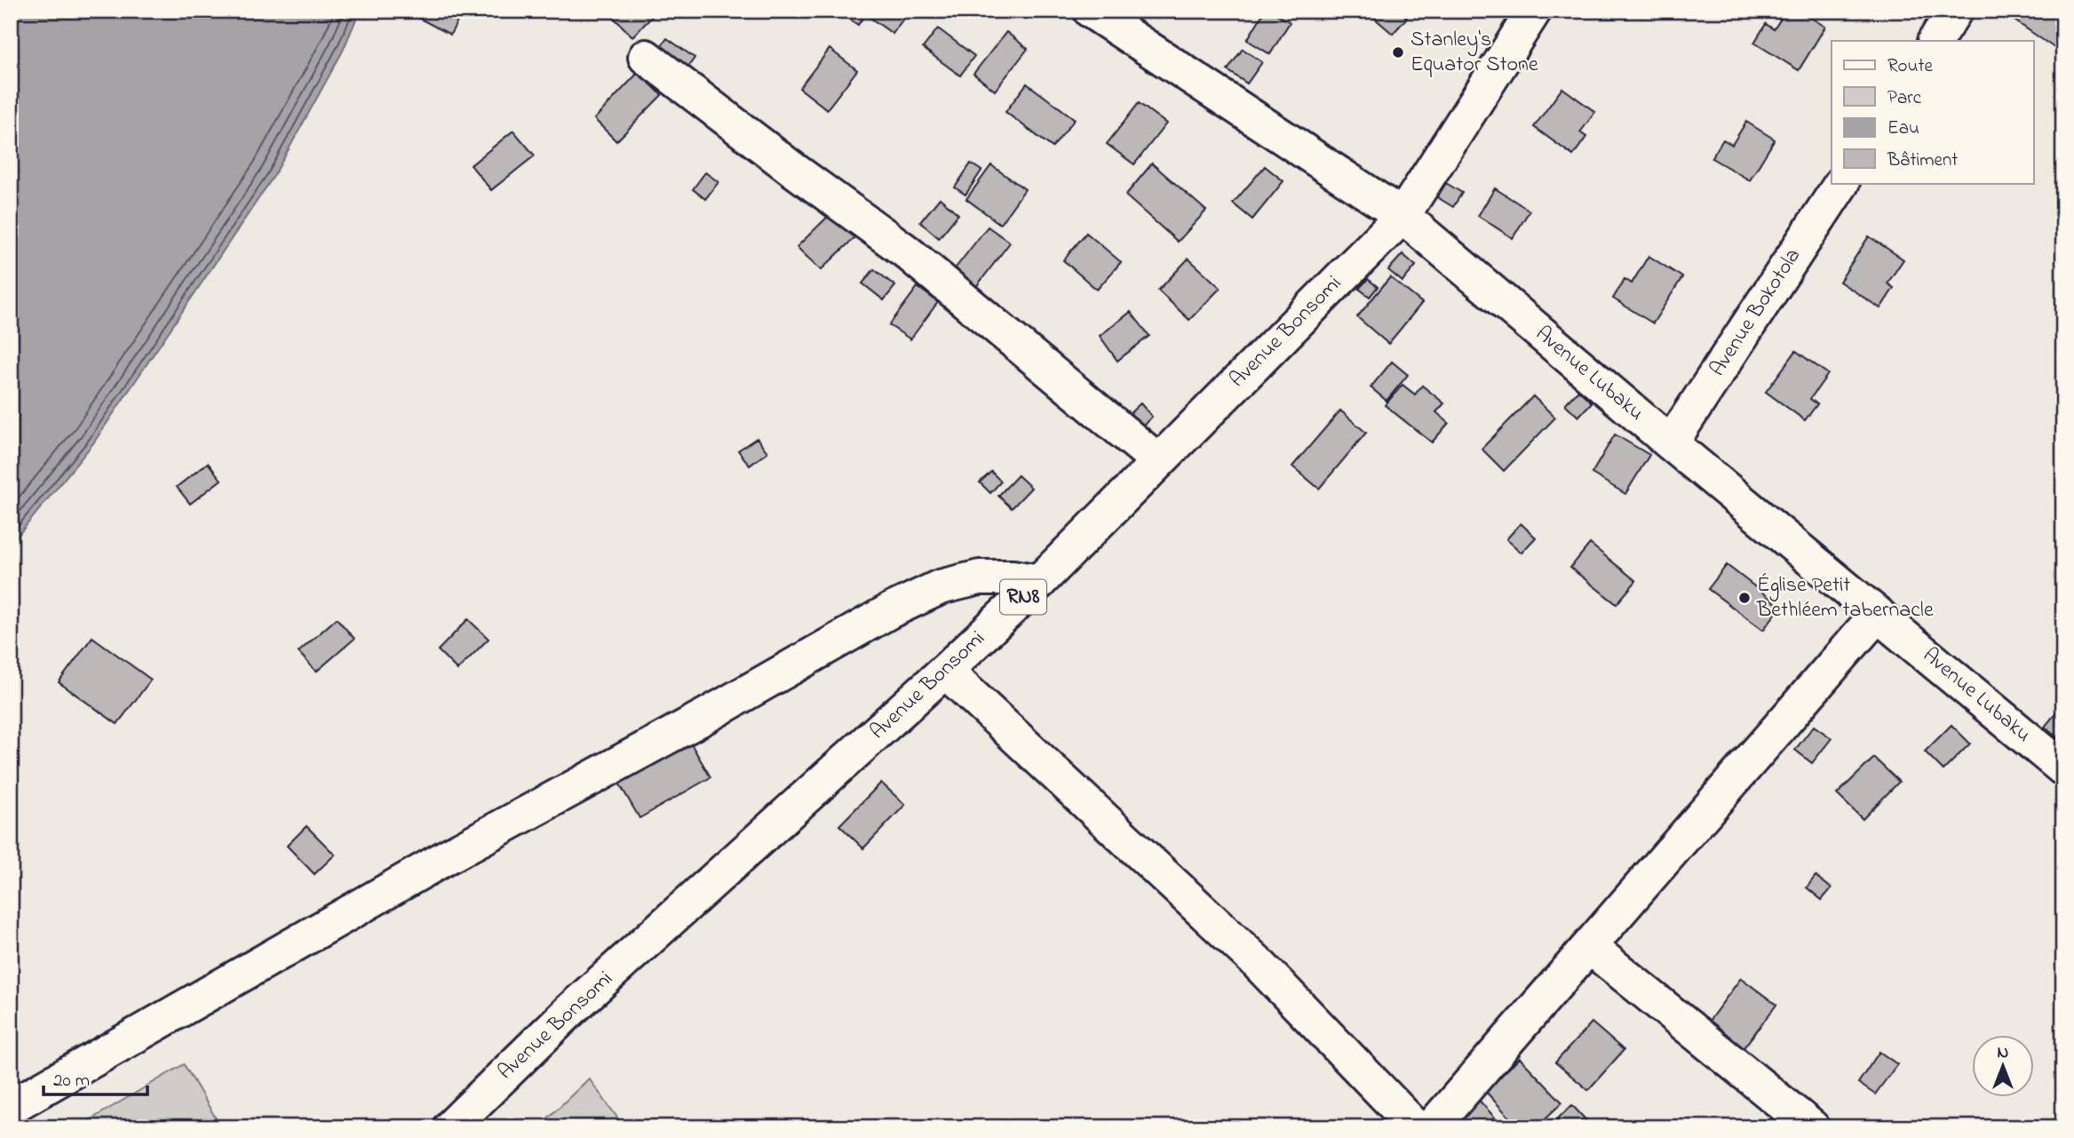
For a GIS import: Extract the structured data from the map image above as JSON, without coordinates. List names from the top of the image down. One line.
{"streets":{"street":["Avenue Bokotola","Avenue Bonsomi","Avenue Lubaku","RN8"]},"crossings":[["Avenue Bokotola","Avenue Lubaku"],["Avenue Bonsomi","Avenue Lubaku"]],"places":["Stanley's Equator Stone","Église Petit Bethléem tabernacle"],"legend":["Route","Parc","Eau","Bâtiment"],"scale_bar":"20 m","north":"top"}
